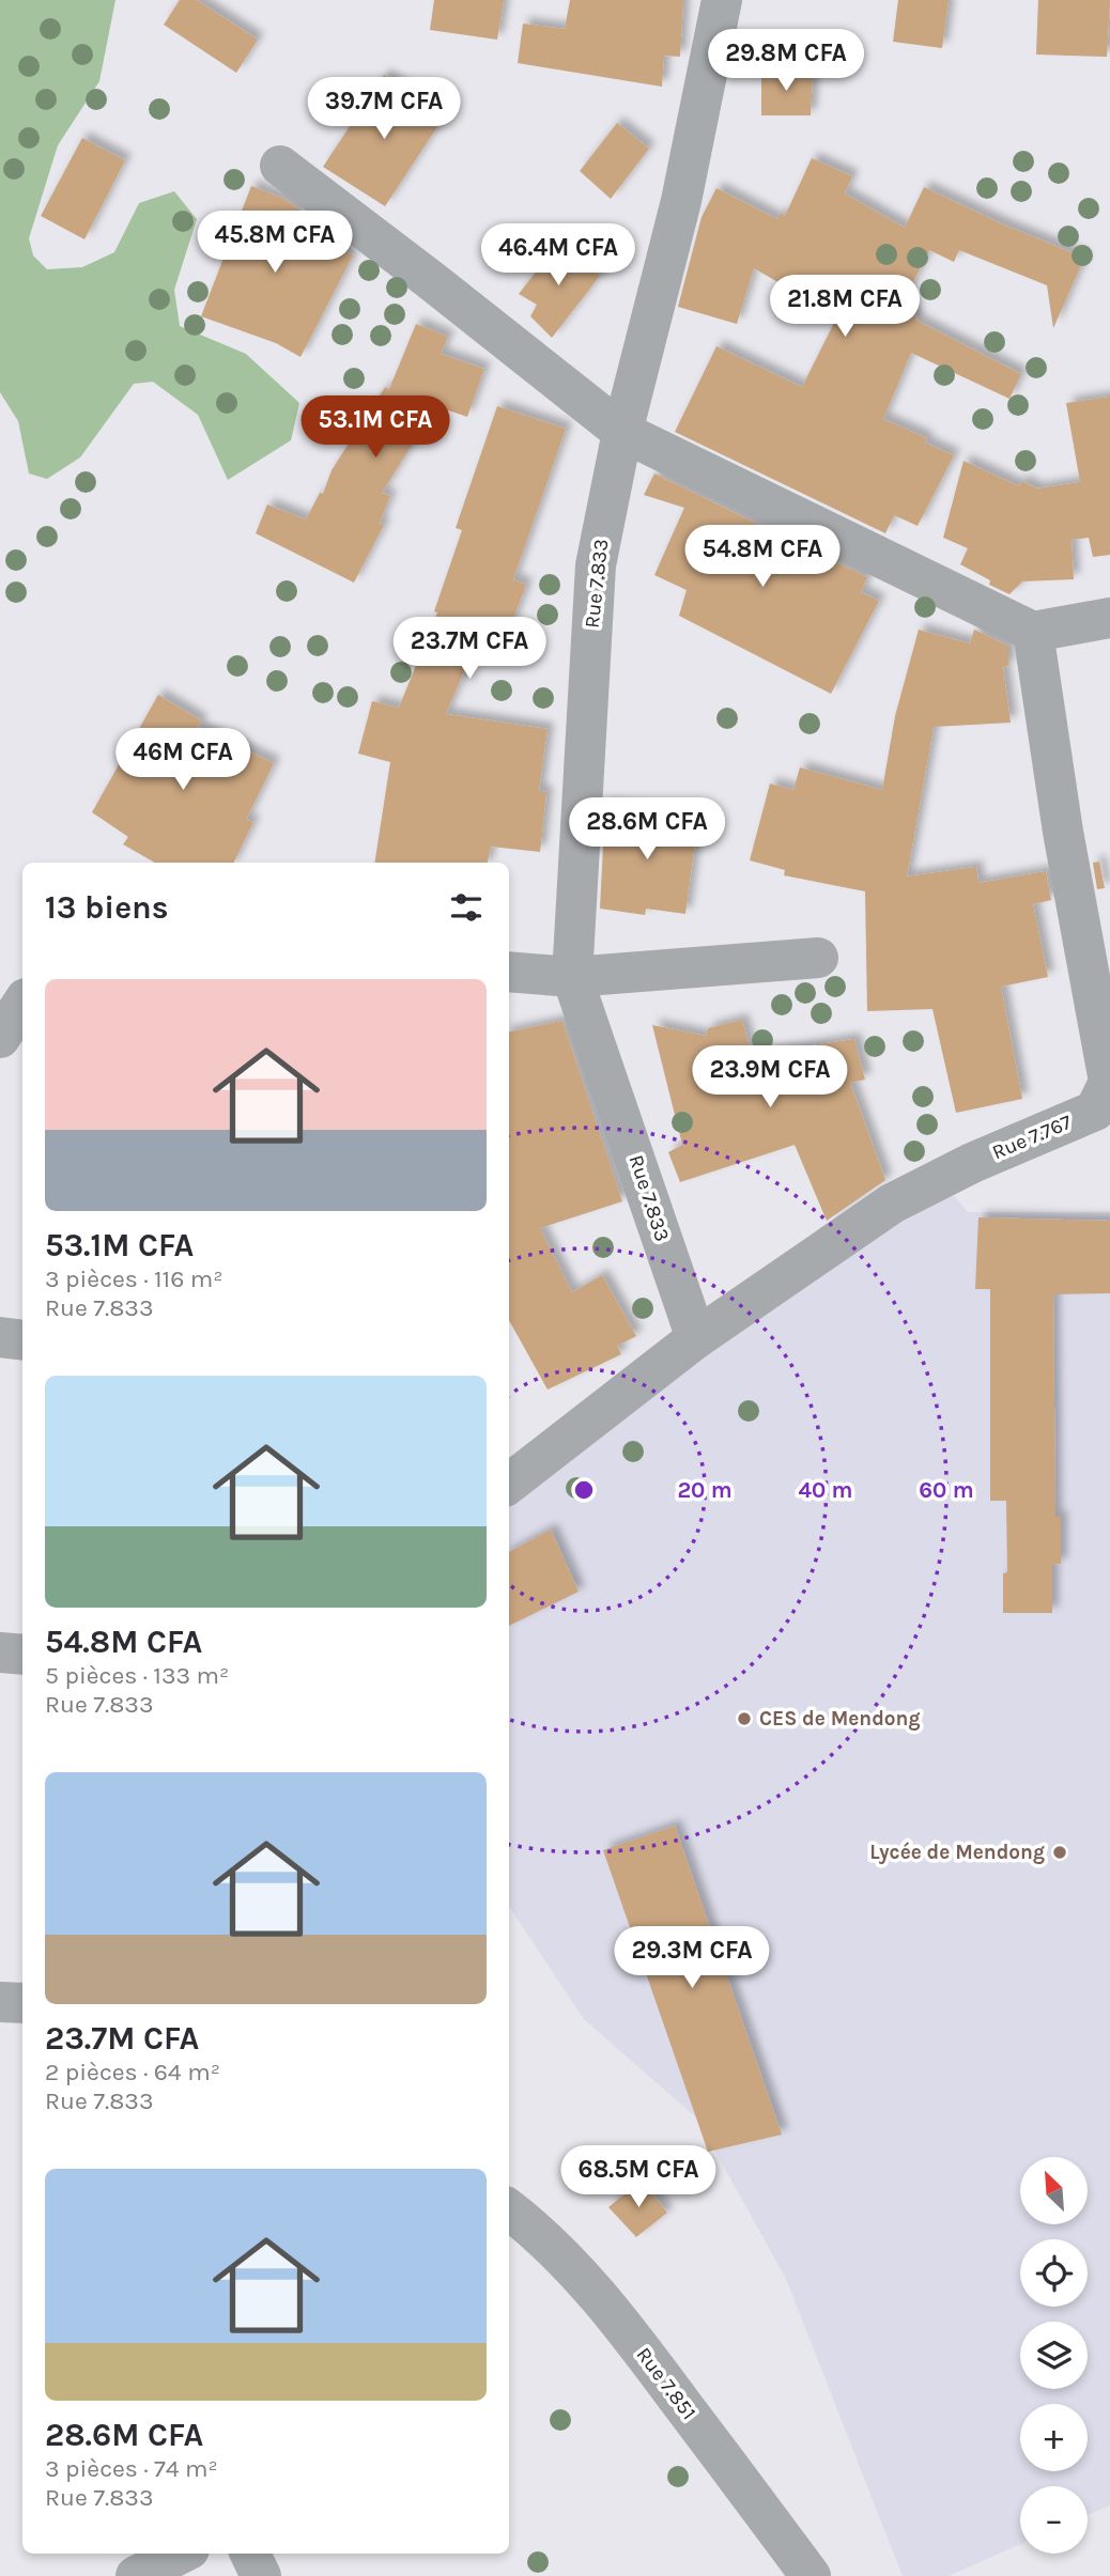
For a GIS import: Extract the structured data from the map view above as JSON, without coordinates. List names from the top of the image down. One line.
{"streets":{"street":["Rue 7.833","Rue 7.767","Rue 7.851"]},"crossings":[["Rue 7.833","Rue 7.767"]],"places":["CES de Mendong","Lycée de Mendong"],"north":"top left","page":{"price":["29.8M CFA","39.7M CFA","45.8M CFA","46.4M CFA","21.8M CFA","53.1M CFA","54.8M CFA","23.7M CFA","46M CFA","28.6M CFA","23.9M CFA","29.3M CFA","68.5M CFA"],"heading":"13 biens","list":[{"name":"53.1M CFA","note":"3 pièces · 116 m² · Rue 7.833"},{"name":"54.8M CFA","note":"5 pièces · 133 m² · Rue 7.833"},{"name":"23.7M CFA","note":"2 pièces · 64 m² · Rue 7.833"},{"name":"28.6M CFA","note":"3 pièces · 74 m² · Rue 7.833"}],"map_buttons":["+","−"]},"rings":["20 m","40 m","60 m"]}
